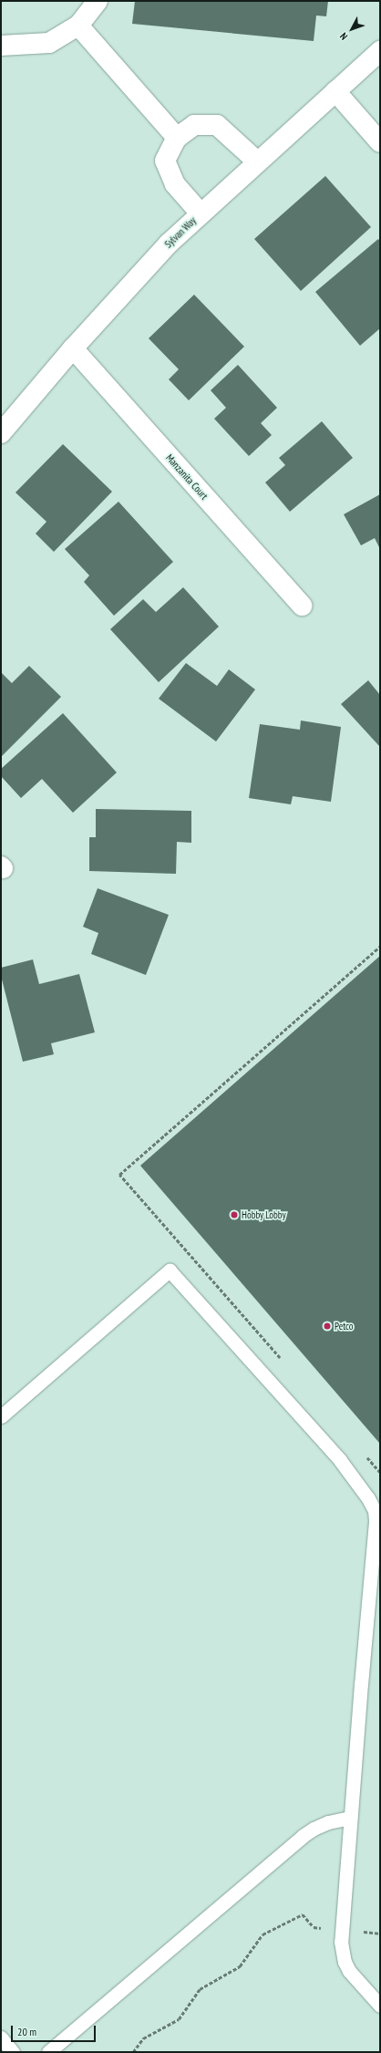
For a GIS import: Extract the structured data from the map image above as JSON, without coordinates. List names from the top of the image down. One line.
{"streets":{"street":["Sylvan Way","Manzanita Court"]},"crossings":[["Sylvan Way","Manzanita Court"]],"places":["Hobby Lobby","Petco"],"scale_bar":"20 m","north":"bottom left"}
